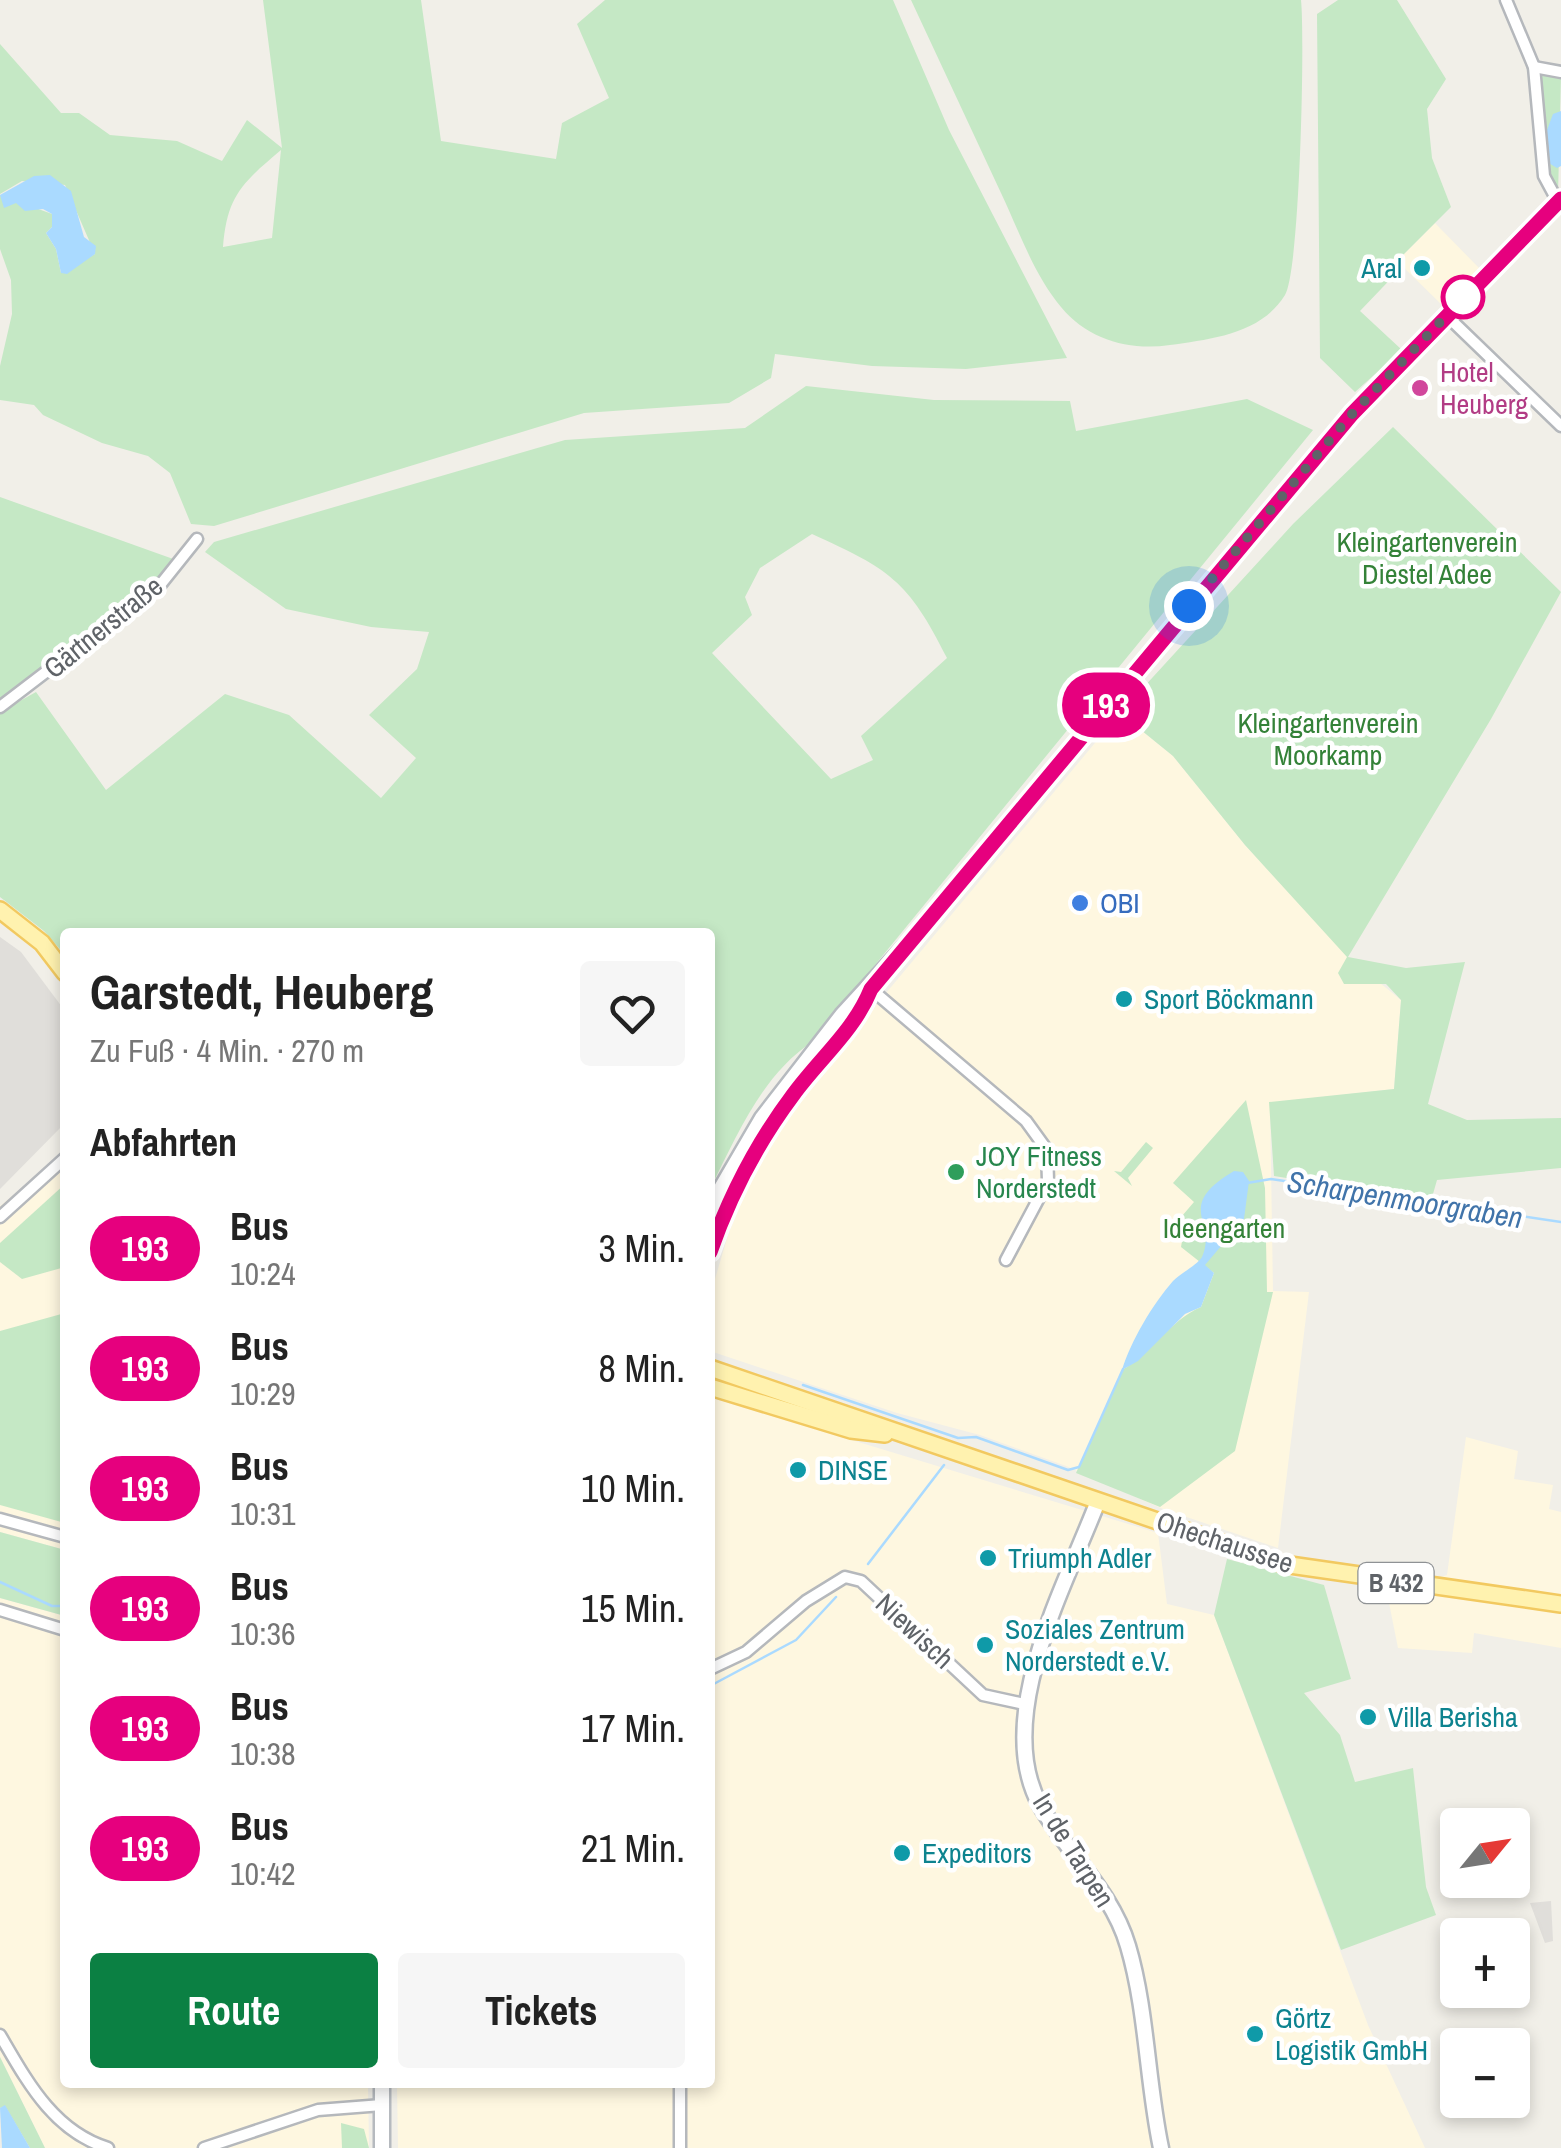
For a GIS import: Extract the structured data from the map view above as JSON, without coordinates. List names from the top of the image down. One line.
{"streets":{"main road":["Ohechaussee","B 432","In de Tarpen"],"street":["Gärtnerstraße","Niewisch"]},"crossings":[["Ohechaussee","In de Tarpen"],["Niewisch","In de Tarpen"]],"water":["Scharpenmoorgraben"],"parks":["Kleingartenverein Diestel Adee","Kleingartenverein Moorkamp","Ideengarten"],"places":["Aral","Hotel Heuberg","OBI","Sport Böckmann","JOY Fitness Norderstedt","DINSE","Triumph Adler","Soziales Zentrum Norderstedt e.V.","Villa Berisha","Expeditors","Görtz Logistik GmbH"],"lines":["bus line 193"],"north":"top right","page":{"on_map":"193","heading":[["Garstedt, Heuberg","Zu Fuß · 4 Min. · 270 m"],"Abfahrten"],"list":[{"mark":"193","name":"Bus","note":"10:24","value":"3 Min."},{"mark":"193","name":"Bus","note":"10:29","value":"8 Min."},{"mark":"193","name":"Bus","note":"10:31","value":"10 Min."},{"mark":"193","name":"Bus","note":"10:36","value":"15 Min."},{"mark":"193","name":"Bus","note":"10:38","value":"17 Min."},{"mark":"193","name":"Bus","note":"10:42","value":"21 Min."}],"map_buttons":["+","−"],"buttons":["Route","Tickets"]}}
